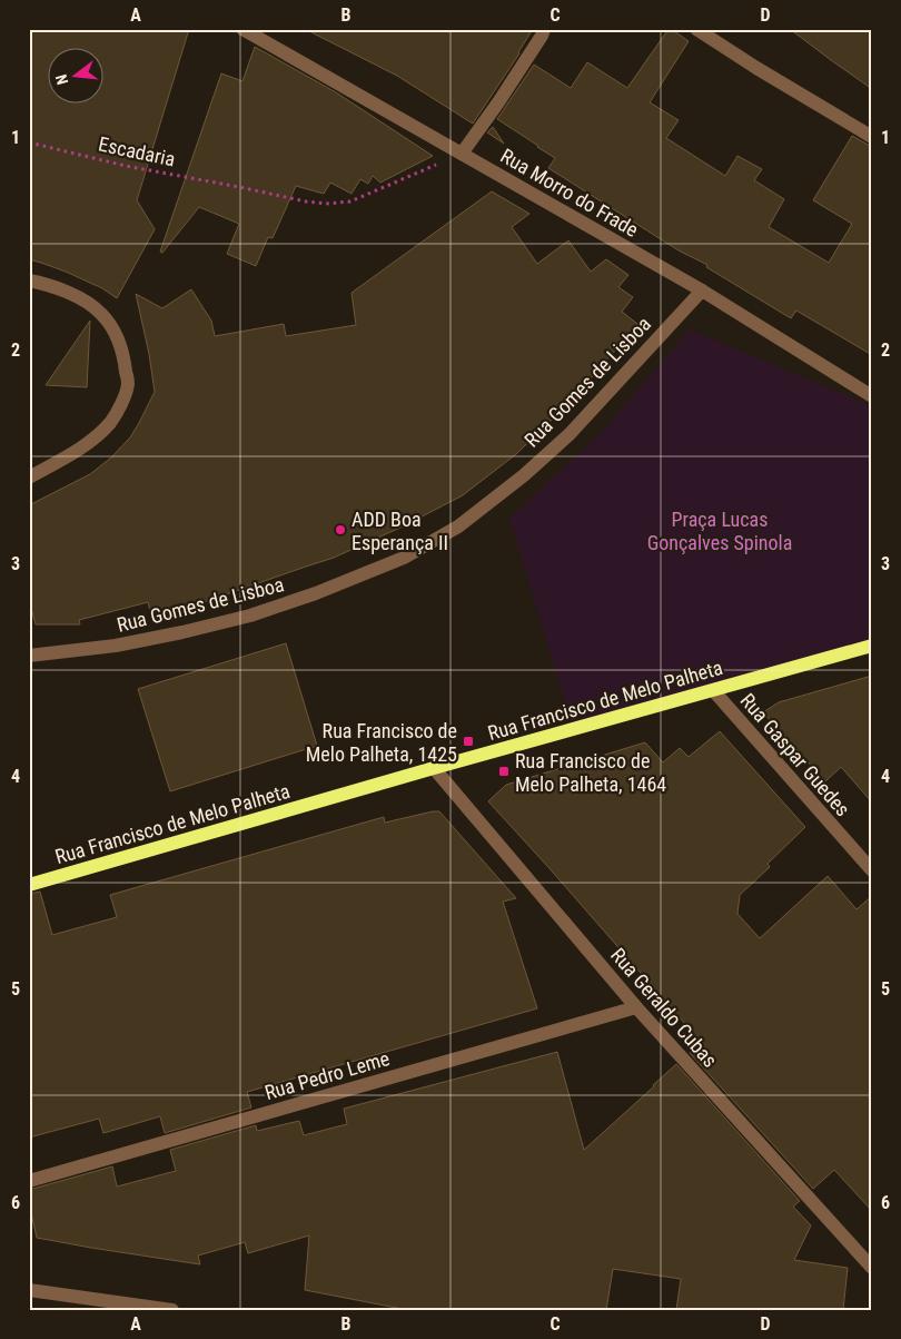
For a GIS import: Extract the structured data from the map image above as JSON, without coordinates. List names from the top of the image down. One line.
{"streets":{"main road":["Rua Francisco de Melo Palheta"],"street":["Rua Morro do Frade","Rua Gomes de Lisboa","Rua Gaspar Guedes","Rua Geraldo Cubas","Rua Pedro Leme"],"path":["Escadaria"]},"crossings":[["Escadaria","Rua Morro do Frade"],["Rua Morro do Frade","Rua Gomes de Lisboa"],["Rua Francisco de Melo Palheta","Rua Gaspar Guedes"],["Rua Francisco de Melo Palheta","Rua Geraldo Cubas"],["Rua Geraldo Cubas","Rua Pedro Leme"]],"parks":["Praça Lucas Gonçalves Spinola"],"places":{"other":["ADD Boa Esperança II"],"transit":["Rua Francisco de Melo Palheta, 1425","Rua Francisco de Melo Palheta, 1464"]},"north":"left","grid":{"columns":["A","B","C","D"],"rows":["1","2","3","4","5","6"]}}
